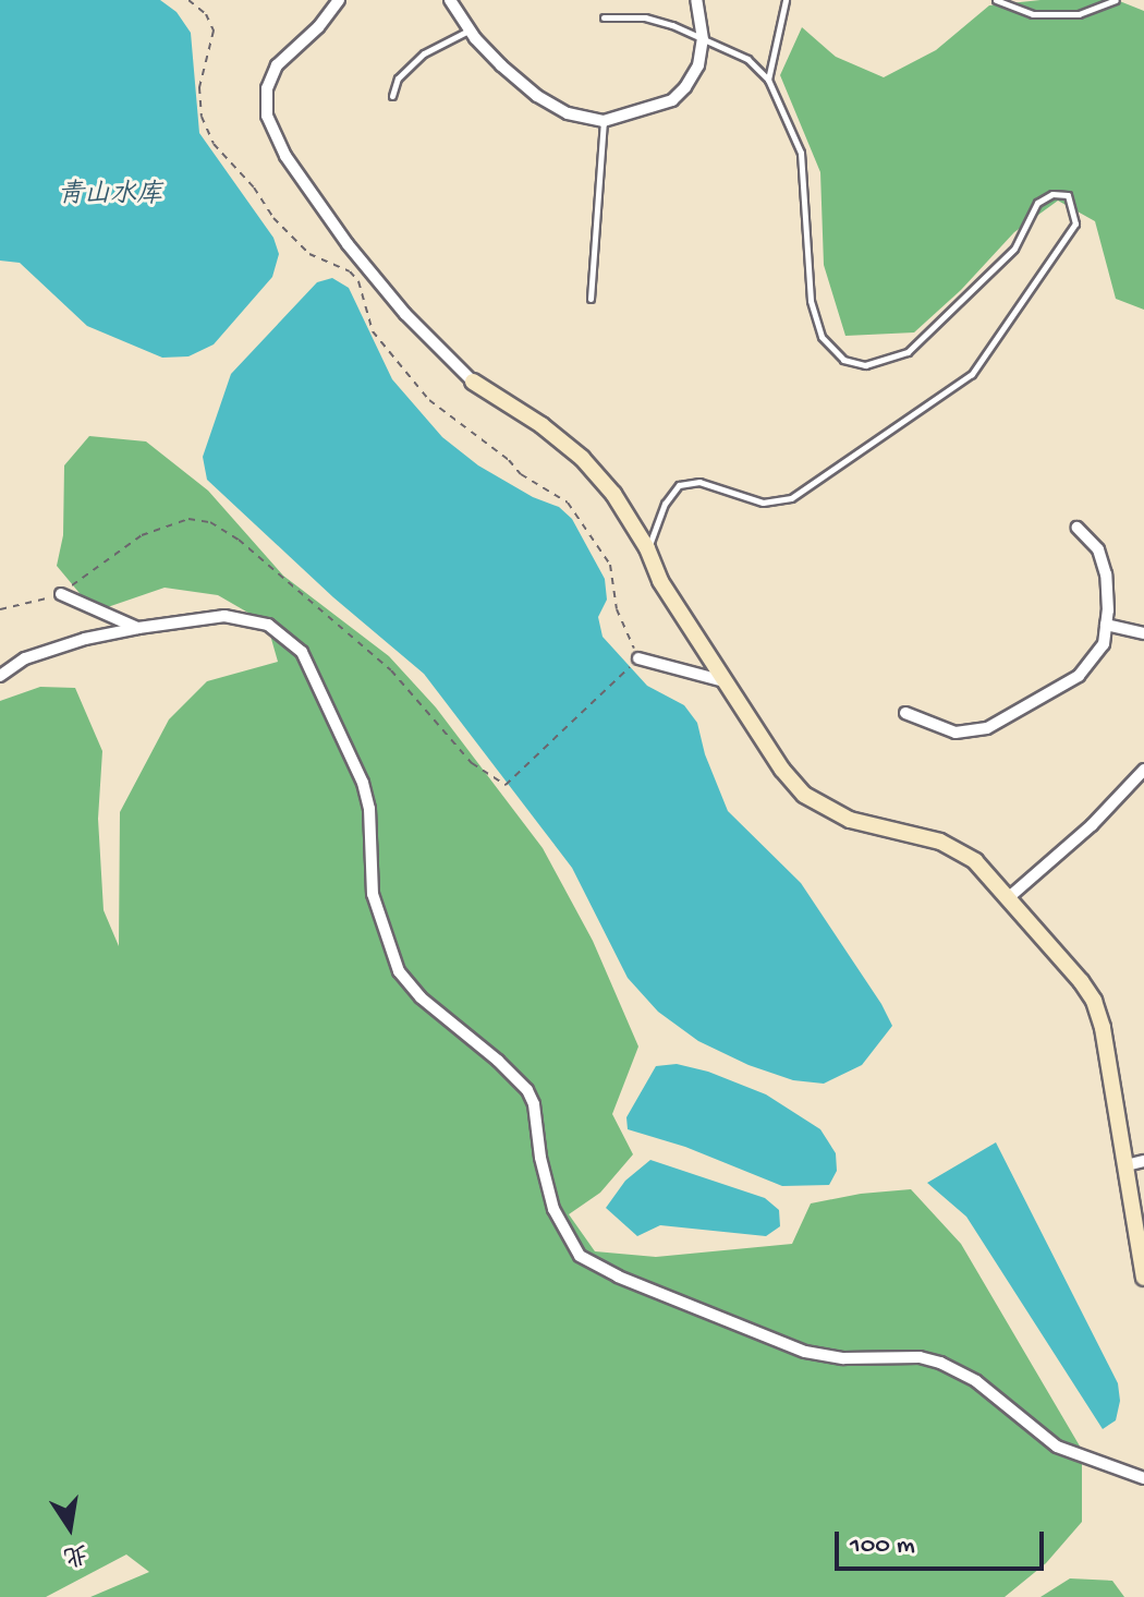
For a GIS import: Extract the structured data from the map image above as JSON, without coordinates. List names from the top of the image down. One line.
{"water":["青山水库"],"scale_bar":"100 m","north":"bottom"}
